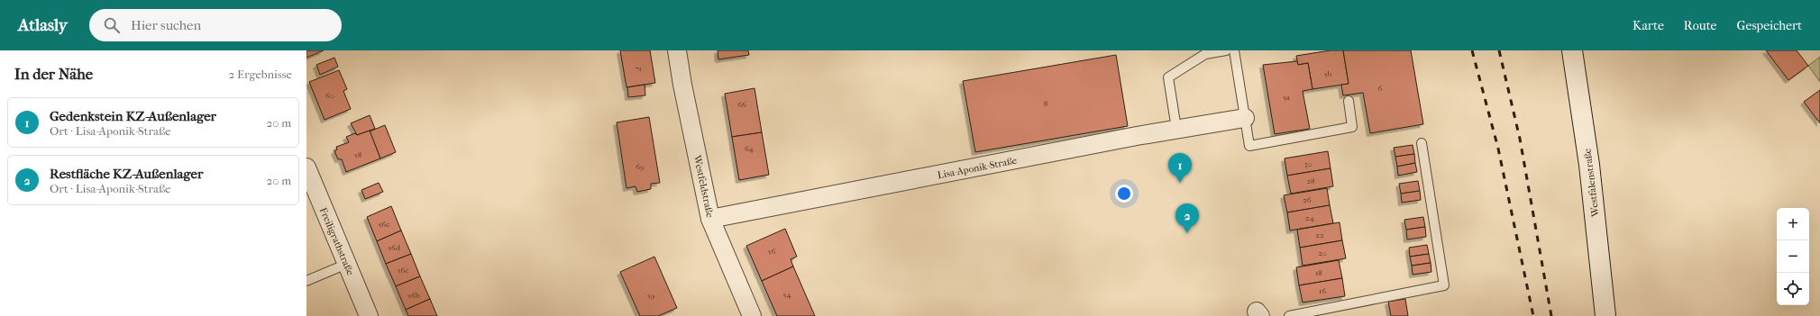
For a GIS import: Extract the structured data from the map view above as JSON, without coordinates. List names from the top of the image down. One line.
{"streets":{"street":["Lisa-Aponik-Straße","Westfalenstraße","Westfeldstraße","Freiligrathstraße"]},"crossings":[["Lisa-Aponik-Straße","Westfeldstraße"]],"house_numbers":["71","5b","6","60","5a","8","66","64","58","30","69","28","26","24","56e","22","56d","56","20","56c","18","16","54","56b","59"],"page":{"header":"Atlasly","search":"Hier suchen","nav":["Karte","Route","Gespeichert"],"heading":["In der Nähe","2 Ergebnisse"],"list":[{"mark":"1","name":"Gedenkstein KZ-Außenlager","note":"Ort · Lisa-Aponik-Straße","value":"20 m"},{"mark":"2","name":"Restfläche KZ-Außenlager","note":"Ort · Lisa-Aponik-Straße","value":"20 m"}],"pins":["1","2"],"map_buttons":["+","−"]}}
